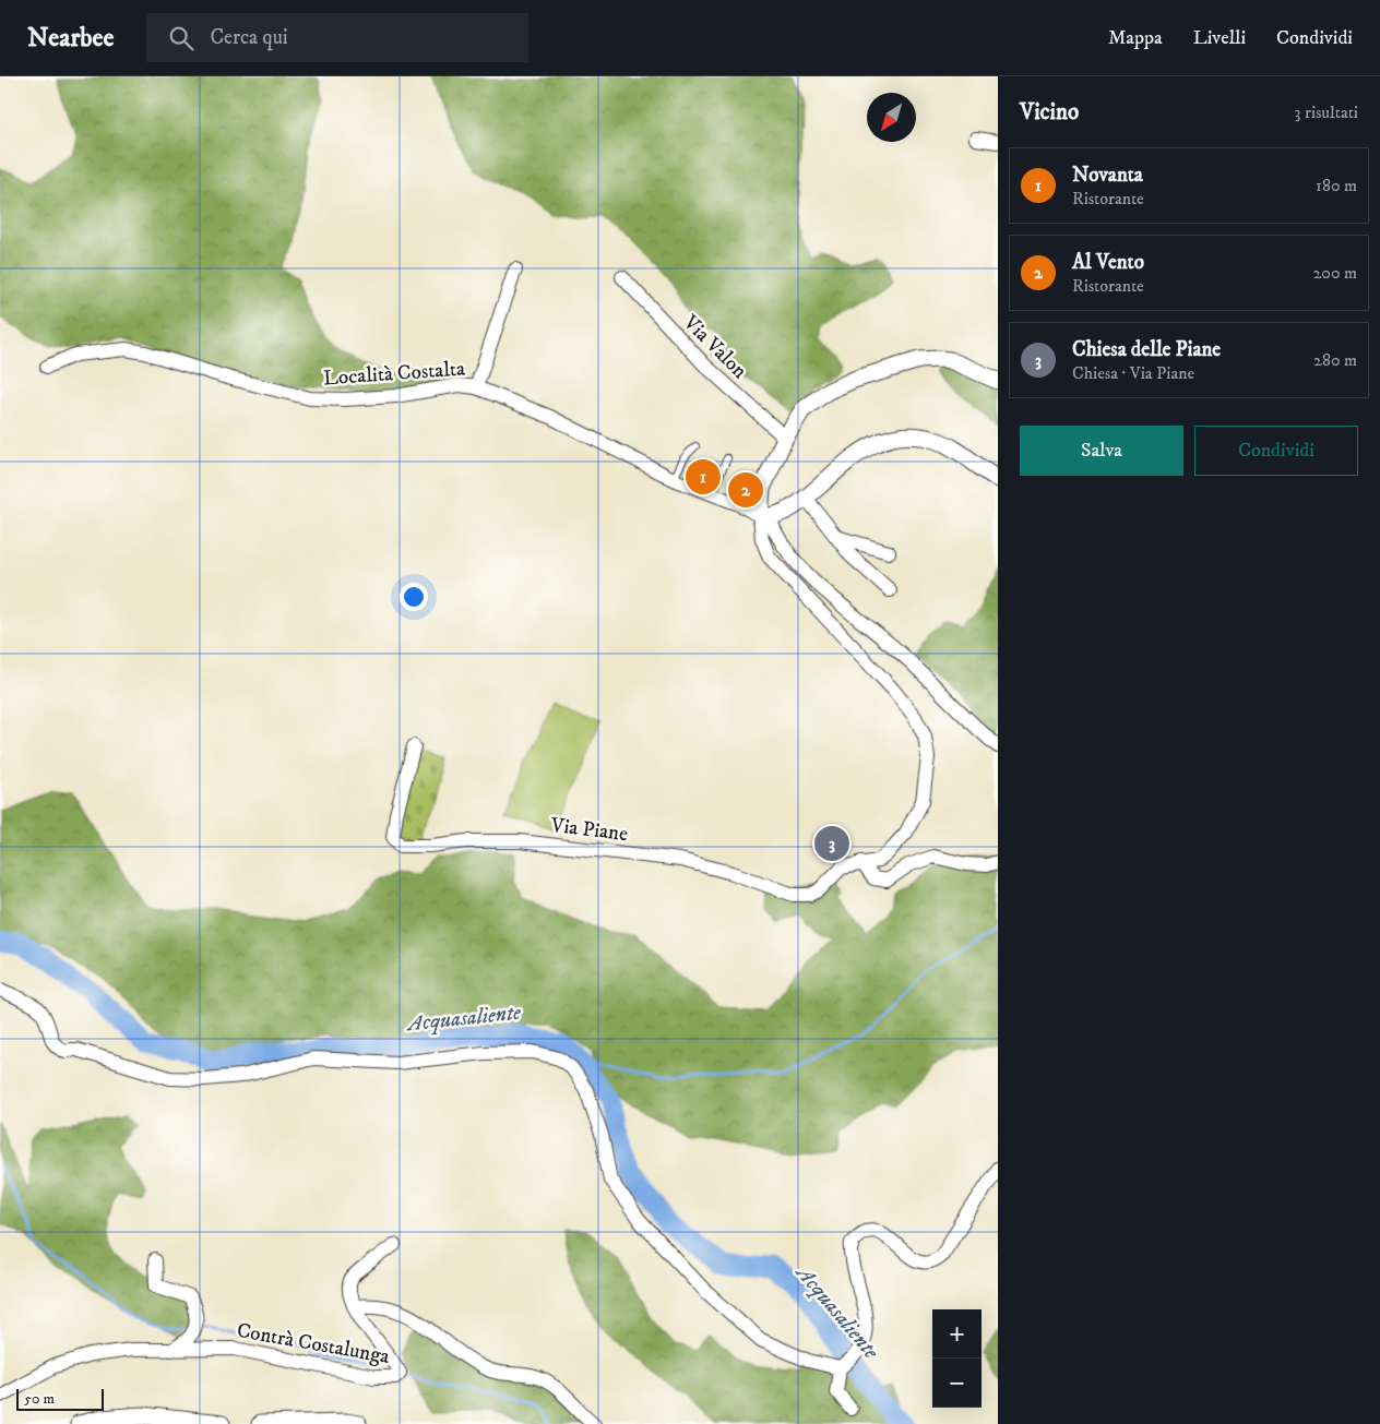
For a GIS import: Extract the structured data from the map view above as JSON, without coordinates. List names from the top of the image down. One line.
{"streets":{"street":["Via Valon","Località Costalta","Via Piane","Contrà Costalunga"]},"crossings":[["Via Valon","Via Piane"],["Località Costalta","Via Piane"]],"water":["Acquasaliente"],"scale_bar":"50 m","north":"bottom left","page":{"header":"Nearbee","search":"Cerca qui","nav":["Mappa","Livelli","Condividi"],"heading":["Vicino","3 risultati"],"list":[{"mark":"1","name":"Novanta","note":"Ristorante","value":"180 m"},{"mark":"2","name":"Al Vento","note":"Ristorante","value":"200 m"},{"mark":"3","name":"Chiesa delle Piane","note":"Chiesa · Via Piane","value":"280 m"}],"buttons":["Salva","Condividi"],"pins":["1","2","3"],"map_buttons":["+","−"],"scale":"50 m"}}
